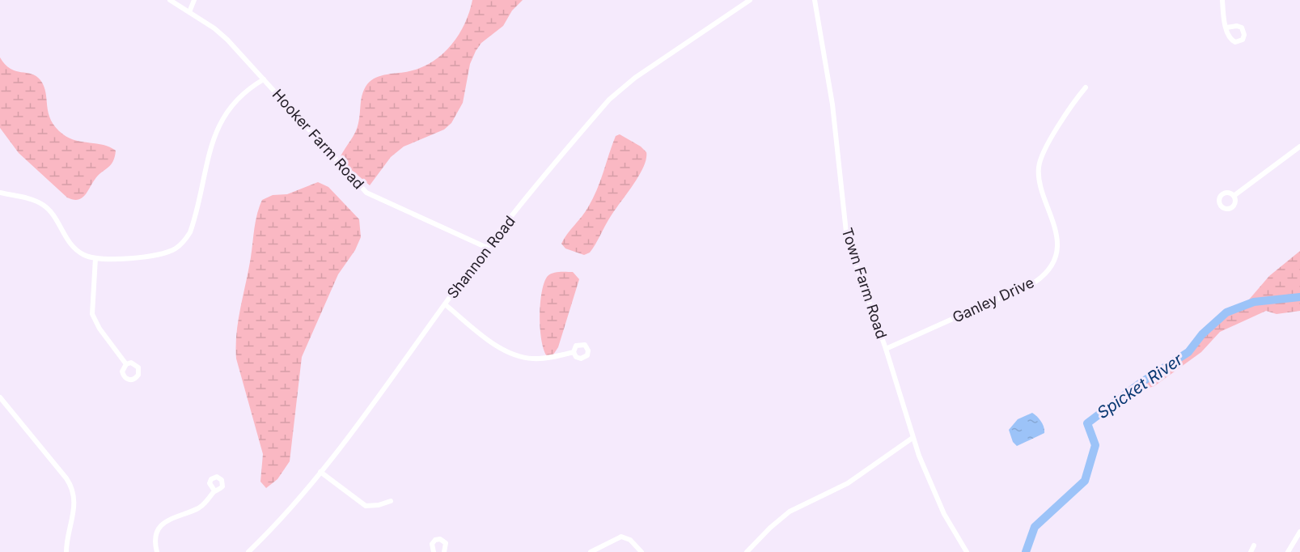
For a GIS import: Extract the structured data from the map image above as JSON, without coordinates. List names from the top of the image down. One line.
{"streets":{"street":["Hooker Farm Road","Shannon Road","Town Farm Road","Ganley Drive"]},"crossings":[["Hooker Farm Road","Shannon Road"],["Town Farm Road","Ganley Drive"]],"water":["Spicket River"]}
